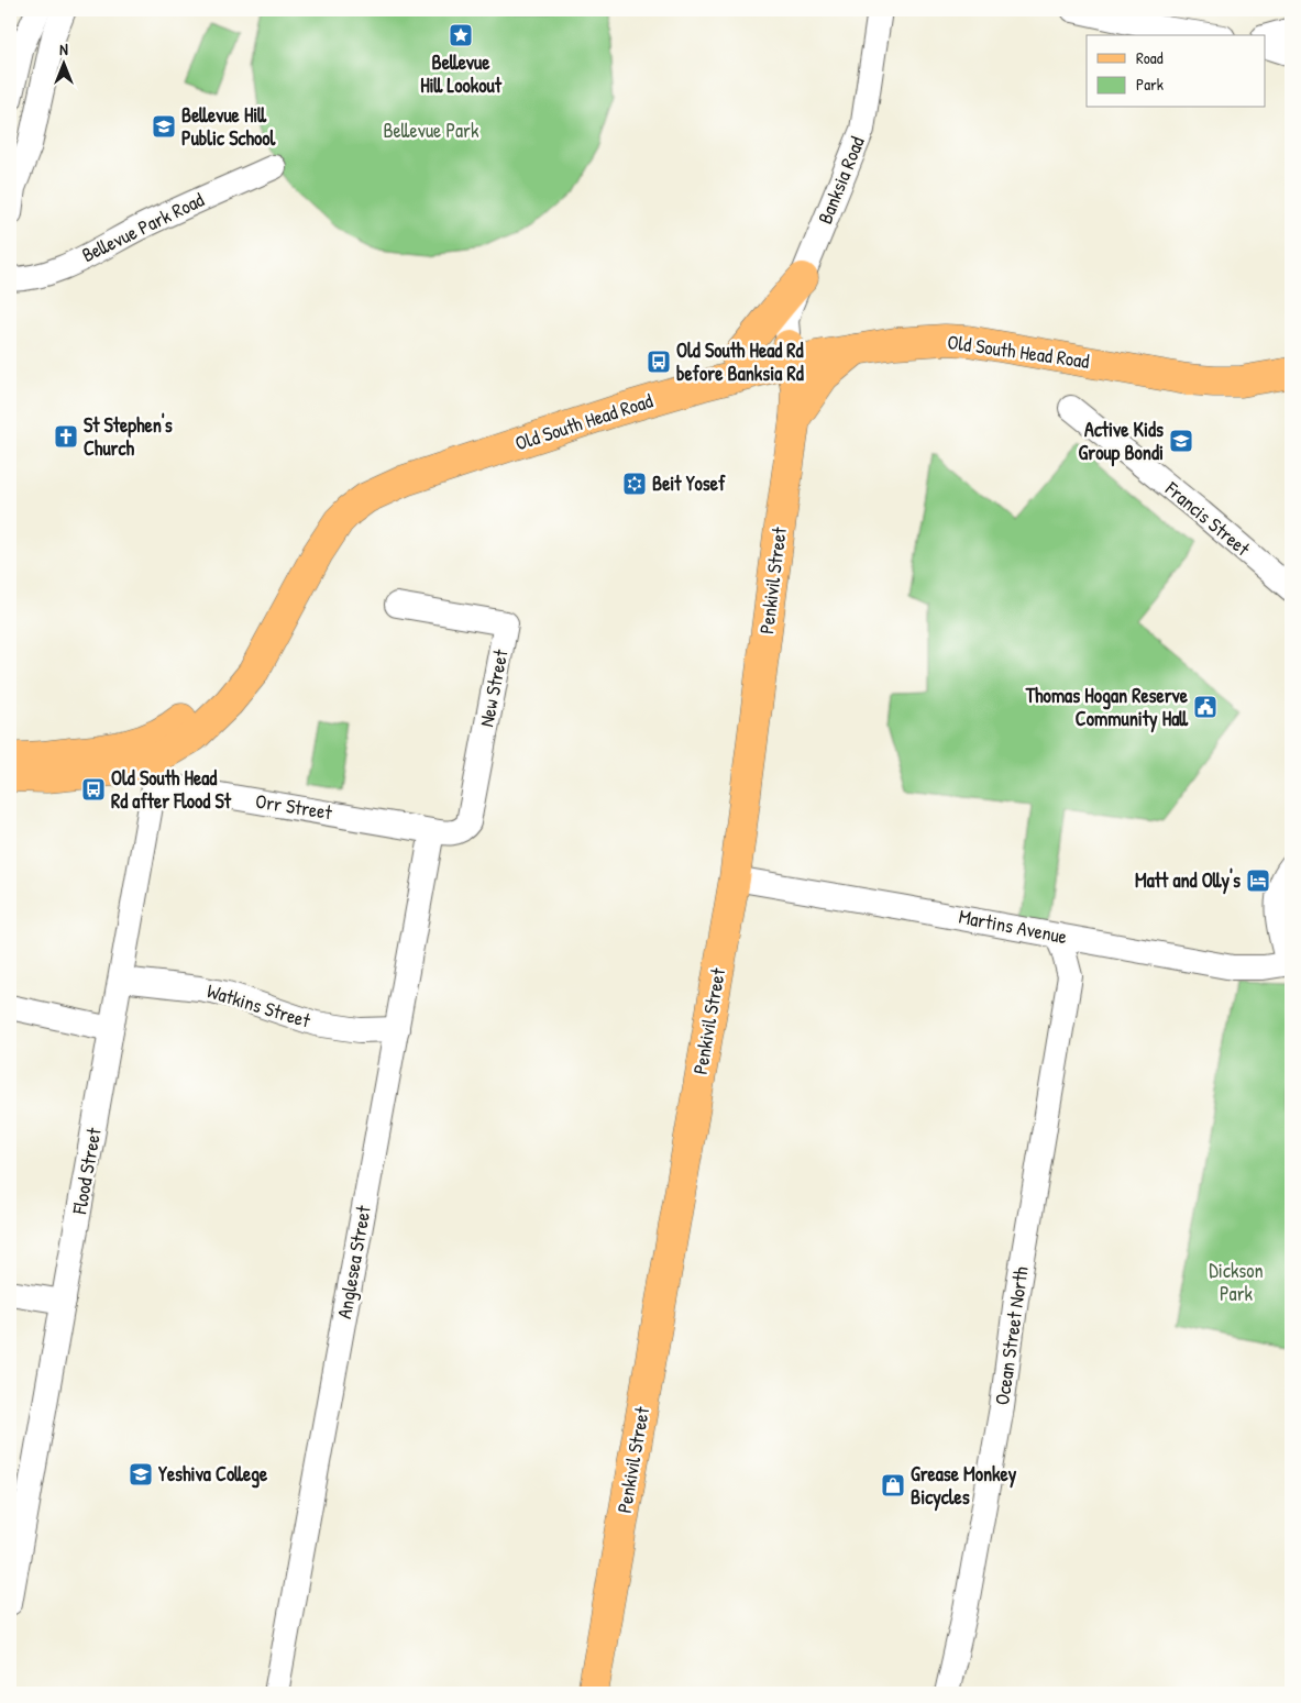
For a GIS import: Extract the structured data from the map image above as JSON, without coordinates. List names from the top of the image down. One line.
{"streets":{"main road":["Old South Head Road","Penkivil Street"],"street":["Banksia Road","Bellevue Park Road","Francis Street","New Street","Orr Street","Martins Avenue","Watkins Street","Flood Street","Anglesea Street","Ocean Street North"]},"crossings":[["Banksia Road","Old South Head Road"],["Banksia Road","Penkivil Street"],["Old South Head Road","Penkivil Street"],["Old South Head Road","Orr Street"],["Old South Head Road","Flood Street"],["Penkivil Street","Martins Avenue"],["New Street","Orr Street"],["New Street","Anglesea Street"],["Orr Street","Flood Street"],["Orr Street","Anglesea Street"],["Martins Avenue","Ocean Street North"],["Watkins Street","Flood Street"],["Watkins Street","Anglesea Street"]],"parks":["Bellevue Park","Dickson Park"],"places":{"place":["Bellevue Hill Lookout"],"school or university":["Bellevue Hill Public School","Active Kids Group Bondi","Yeshiva College"],"bus stop":["Old South Head Rd before Banksia Rd","Old South Head Rd after Flood St"],"church":["St Stephen's Church"],"synagogue":["Beit Yosef"],"public building":["Thomas Hogan Reserve Community Hall"],"hotel":["Matt and Olly's"],"shop":["Grease Monkey Bicycles"]},"legend":["Road","Park"],"north":"top"}
